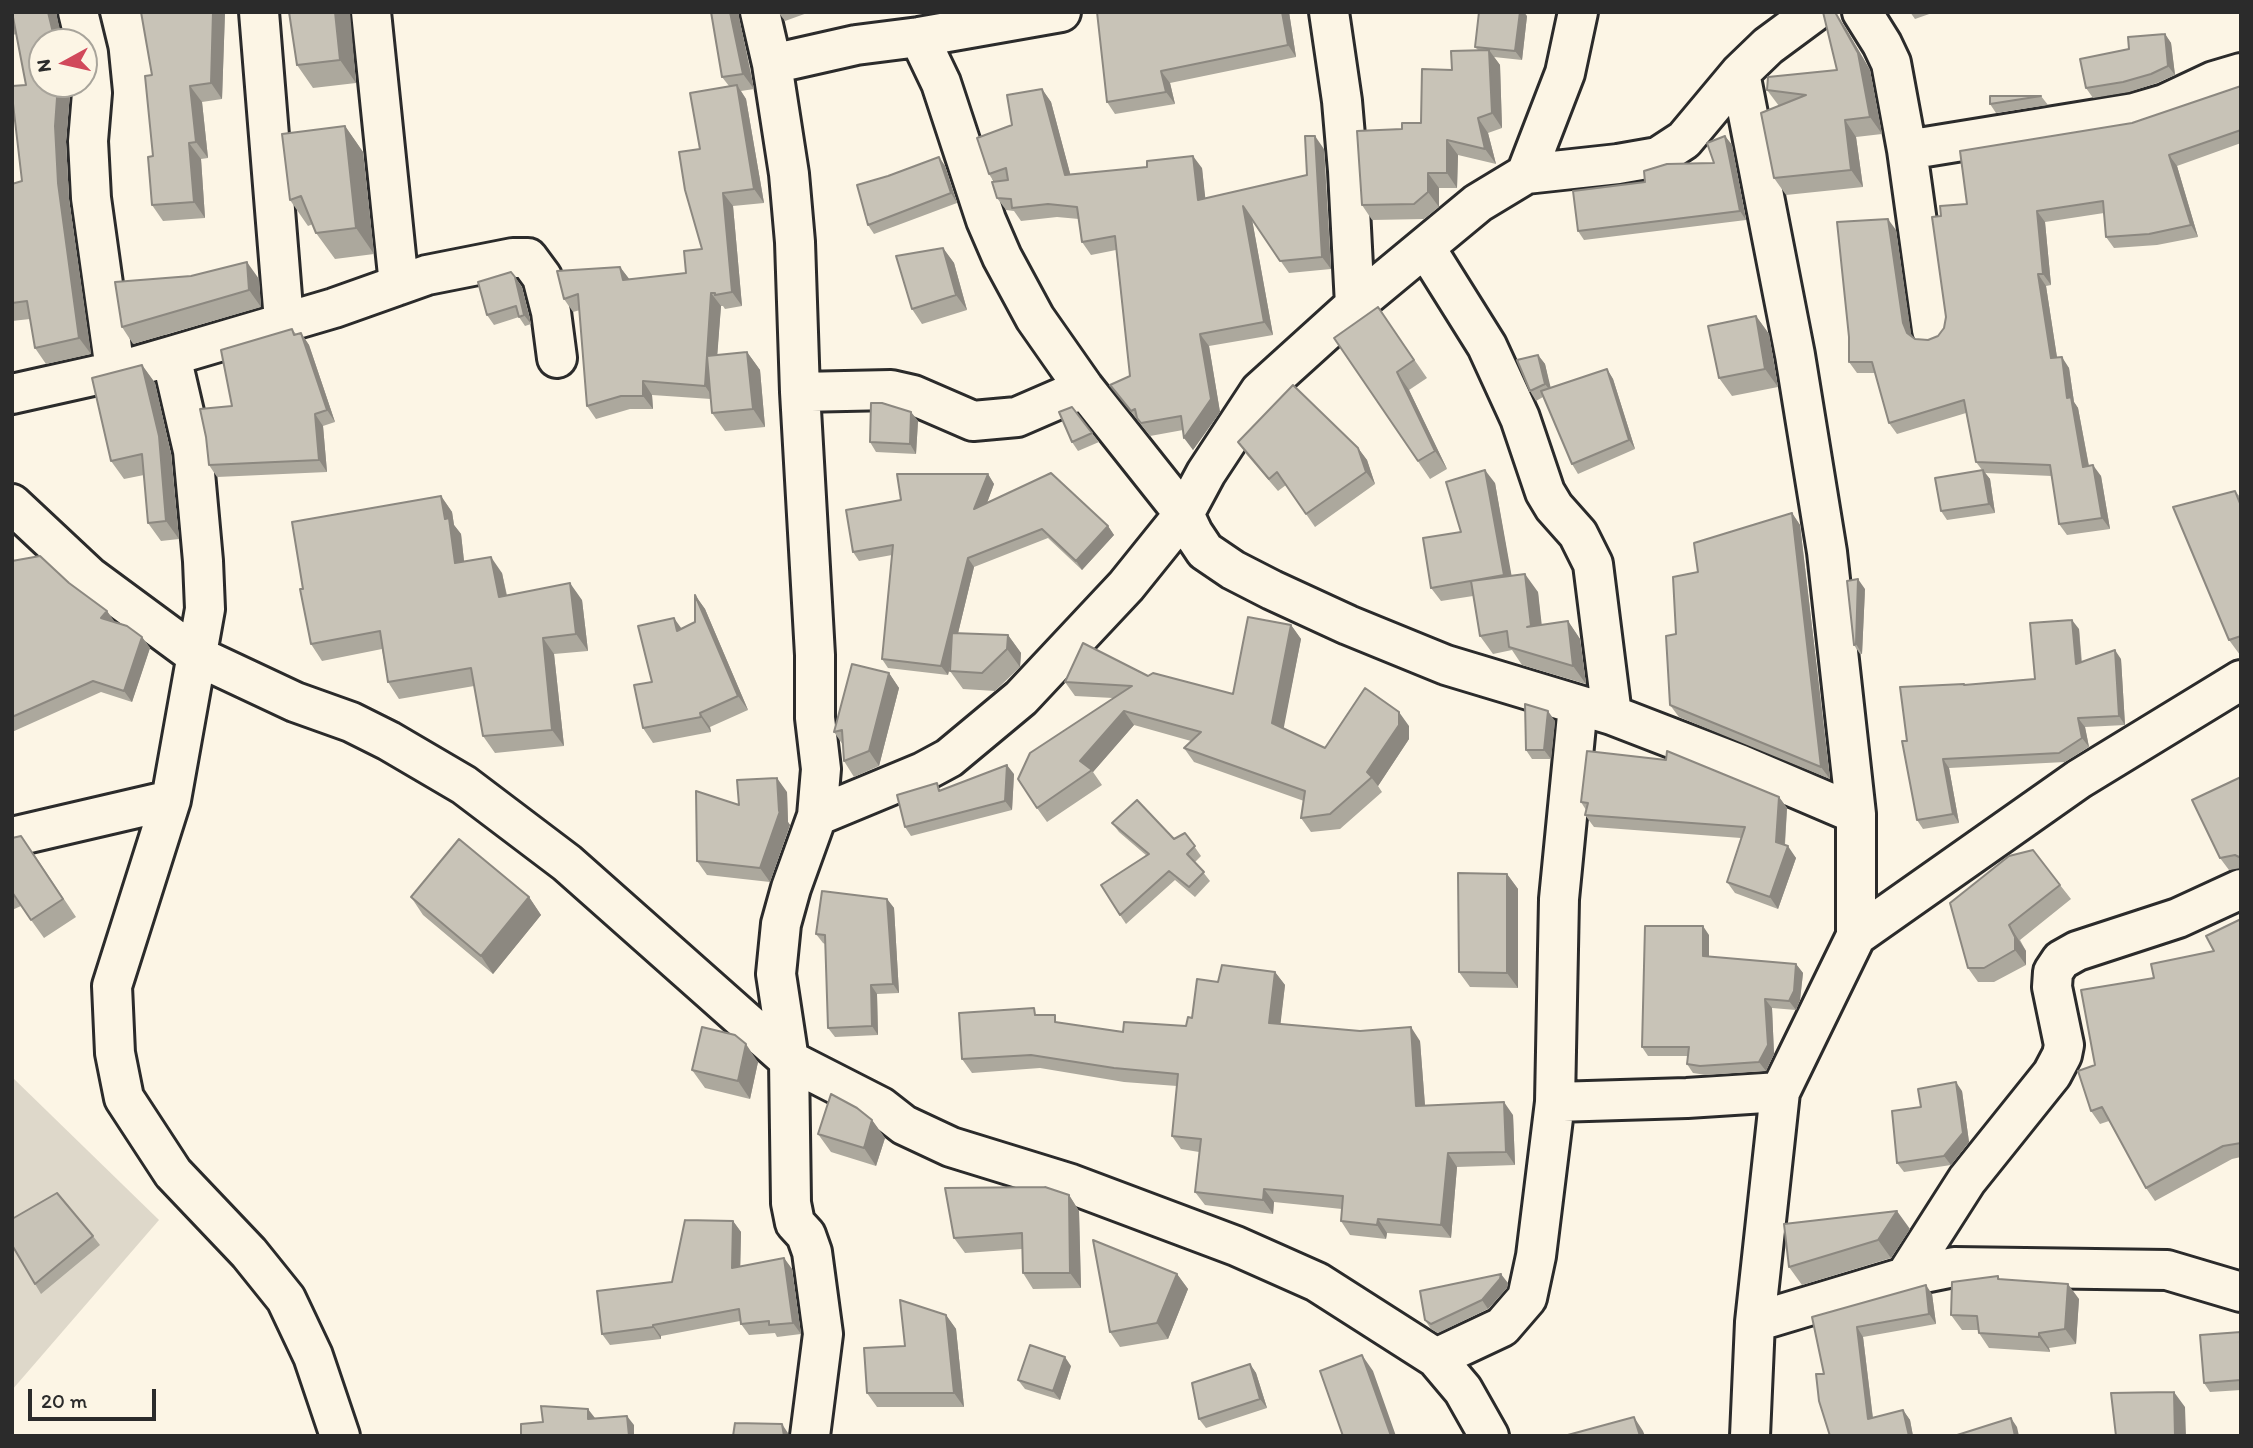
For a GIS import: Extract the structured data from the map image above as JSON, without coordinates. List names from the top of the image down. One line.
{"scale_bar":"20 m","north":"left"}
